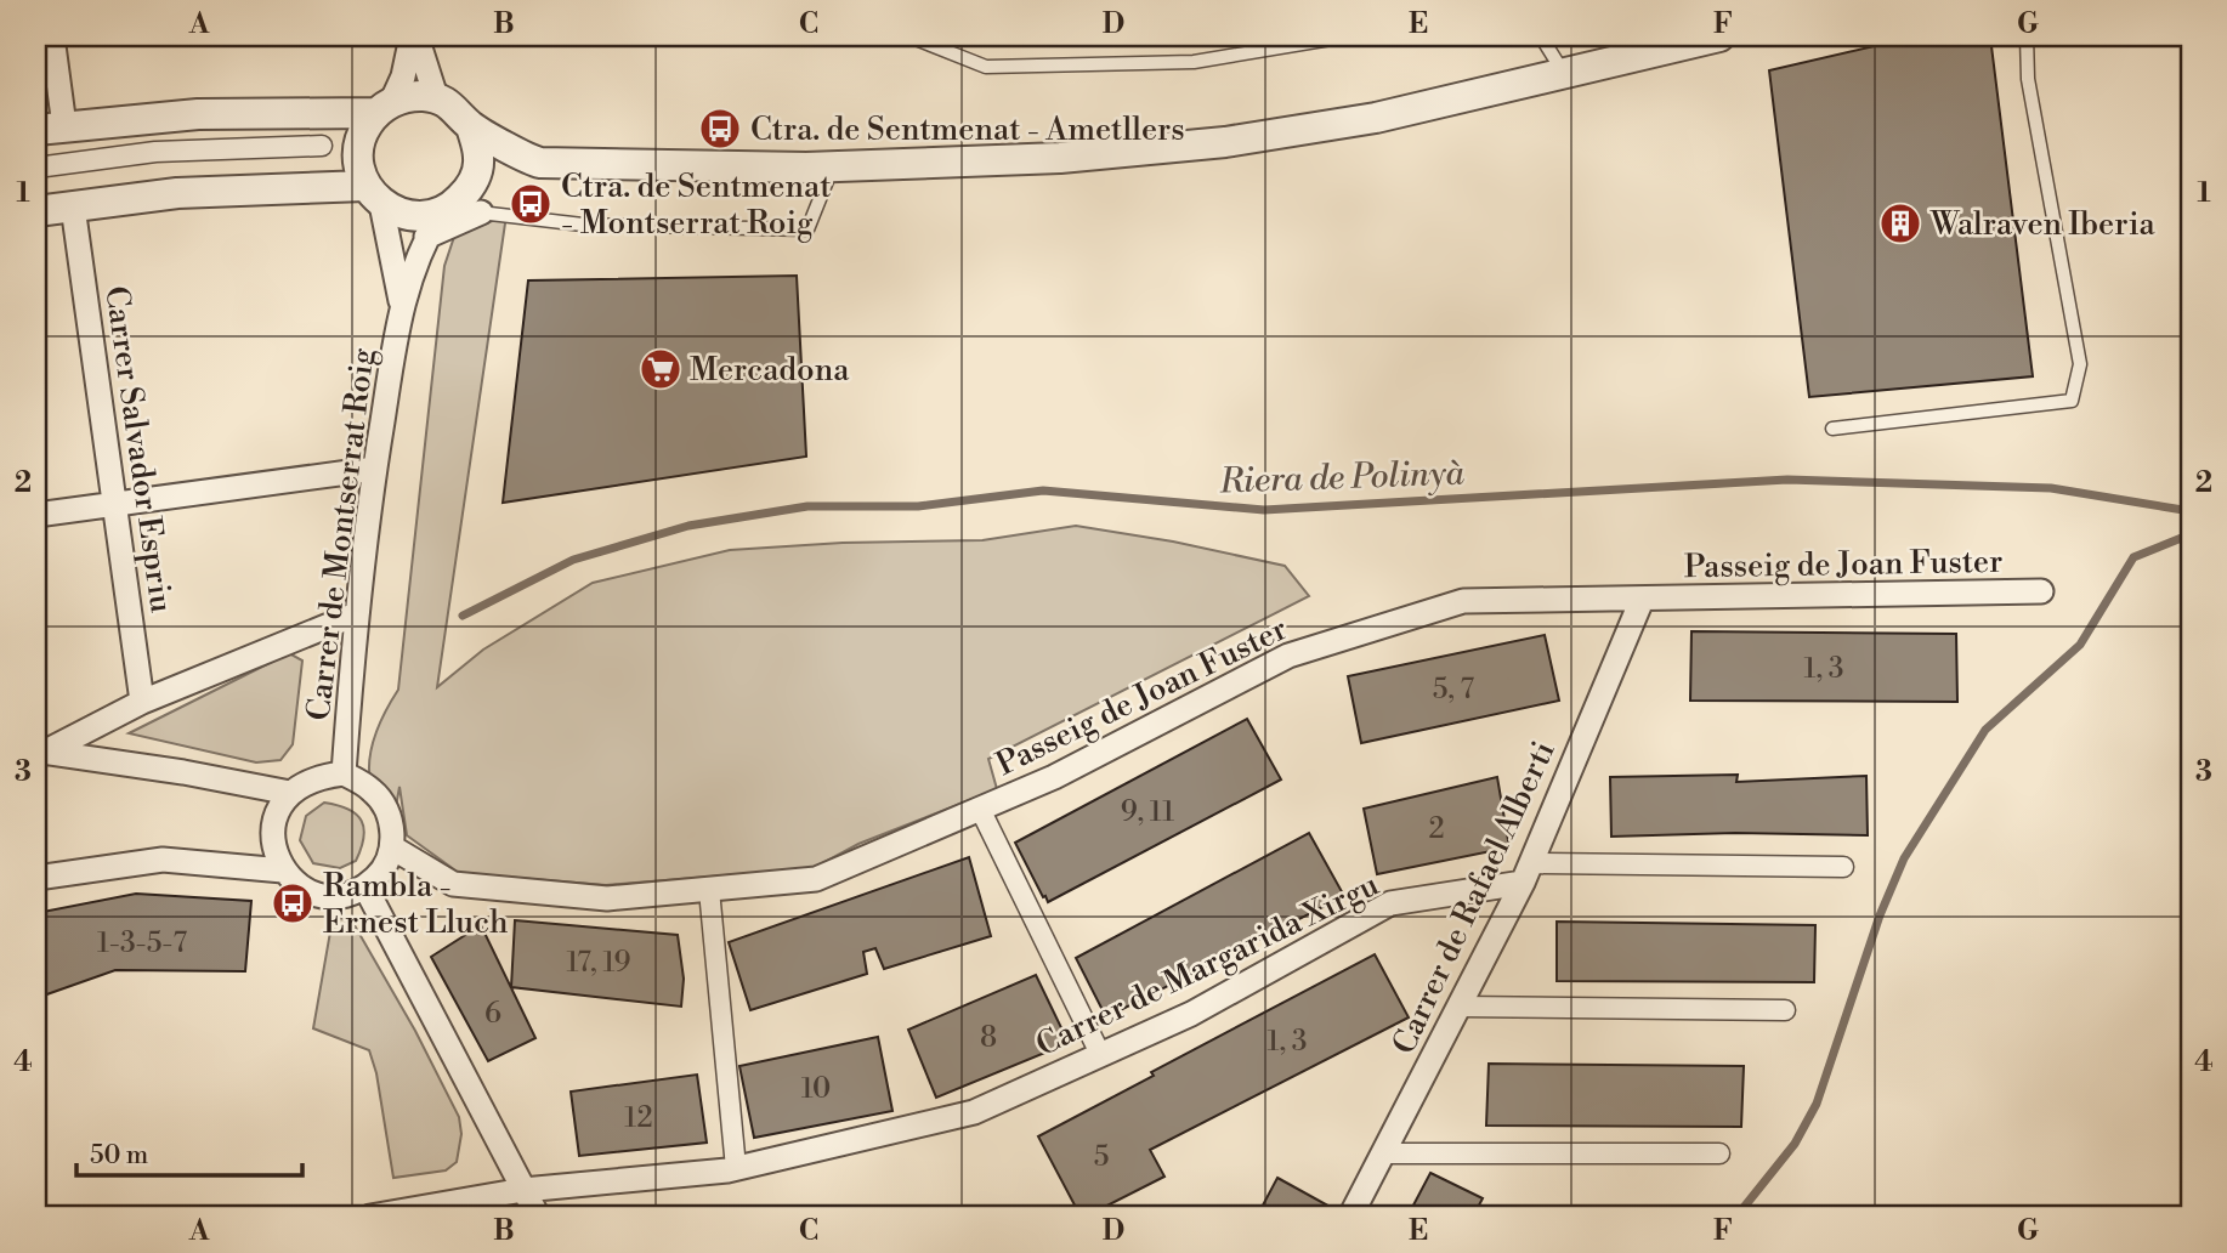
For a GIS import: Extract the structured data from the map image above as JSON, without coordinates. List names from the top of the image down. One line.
{"streets":{"street":["Carrer Salvador Espriu","Carrer de Montserrat Roig","Passeig de Joan Fuster","Carrer de Rafael Alberti","Carrer de Margarida Xirgu"]},"crossings":[["Carrer de Montserrat Roig","Passeig de Joan Fuster"],["Passeig de Joan Fuster","Carrer de Rafael Alberti"],["Carrer de Rafael Alberti","Carrer de Margarida Xirgu"]],"water":["Riera de Polinyà"],"places":{"bus stop":["Ctra. de Sentmenat - Ametllers","Ctra. de Sentmenat - Montserrat Roig","Rambla - Ernest Lluch"],"building":["Walraven Iberia"],"supermarket":["Mercadona"]},"house_numbers":["1, 3","5, 7","9, 11","2","1-3-5-7","17, 19","6","8","1, 3","10","12","5"],"scale_bar":"50 m","grid":{"columns":["A","B","C","D","E","F","G"],"rows":["1","2","3","4"]}}
